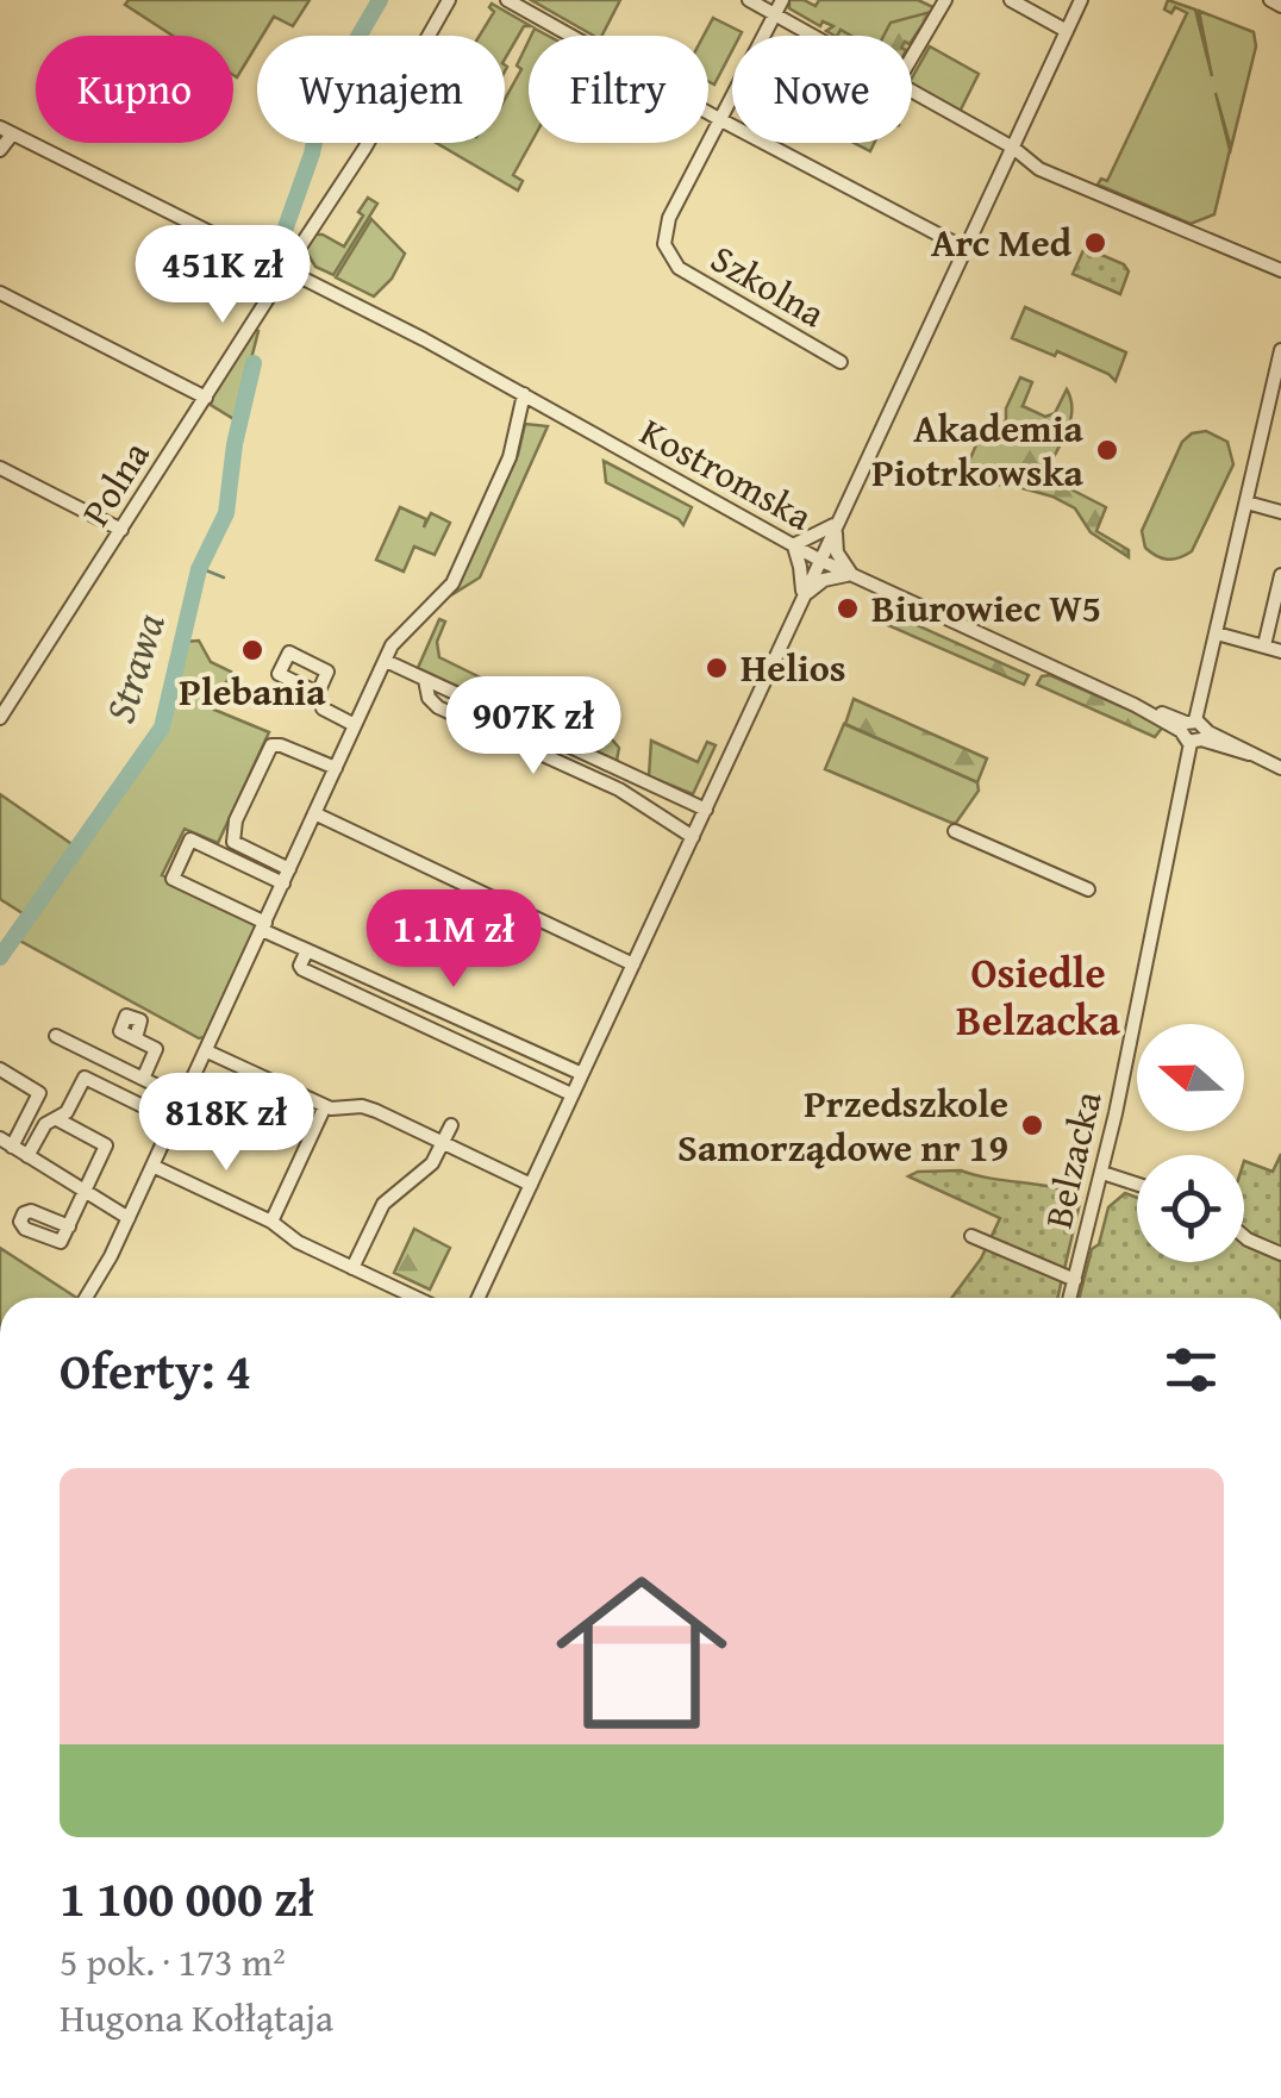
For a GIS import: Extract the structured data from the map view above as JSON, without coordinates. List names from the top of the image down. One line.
{"streets":{"street":["Szkolna","Kostromska","Polna","Belzacka"]},"crossings":[["Kostromska","Belzacka"]],"districts":["Osiedle Belzacka"],"water":["Strawa"],"places":["Arc Med","Akademia Piotrkowska","Biurowiec W5","Plebania","Helios","Przedszkole Samorządowe nr 19"],"north":"left","page":{"chip":["Kupno","Wynajem","Filtry","Nowe"],"price":["451K zł","907K zł","1.1M zł","818K zł"],"heading":"Oferty: 4","list":[{"name":"1 100 000 zł","note":"5 pok. · 173 m² · Hugona Kołłątaja"}]}}
